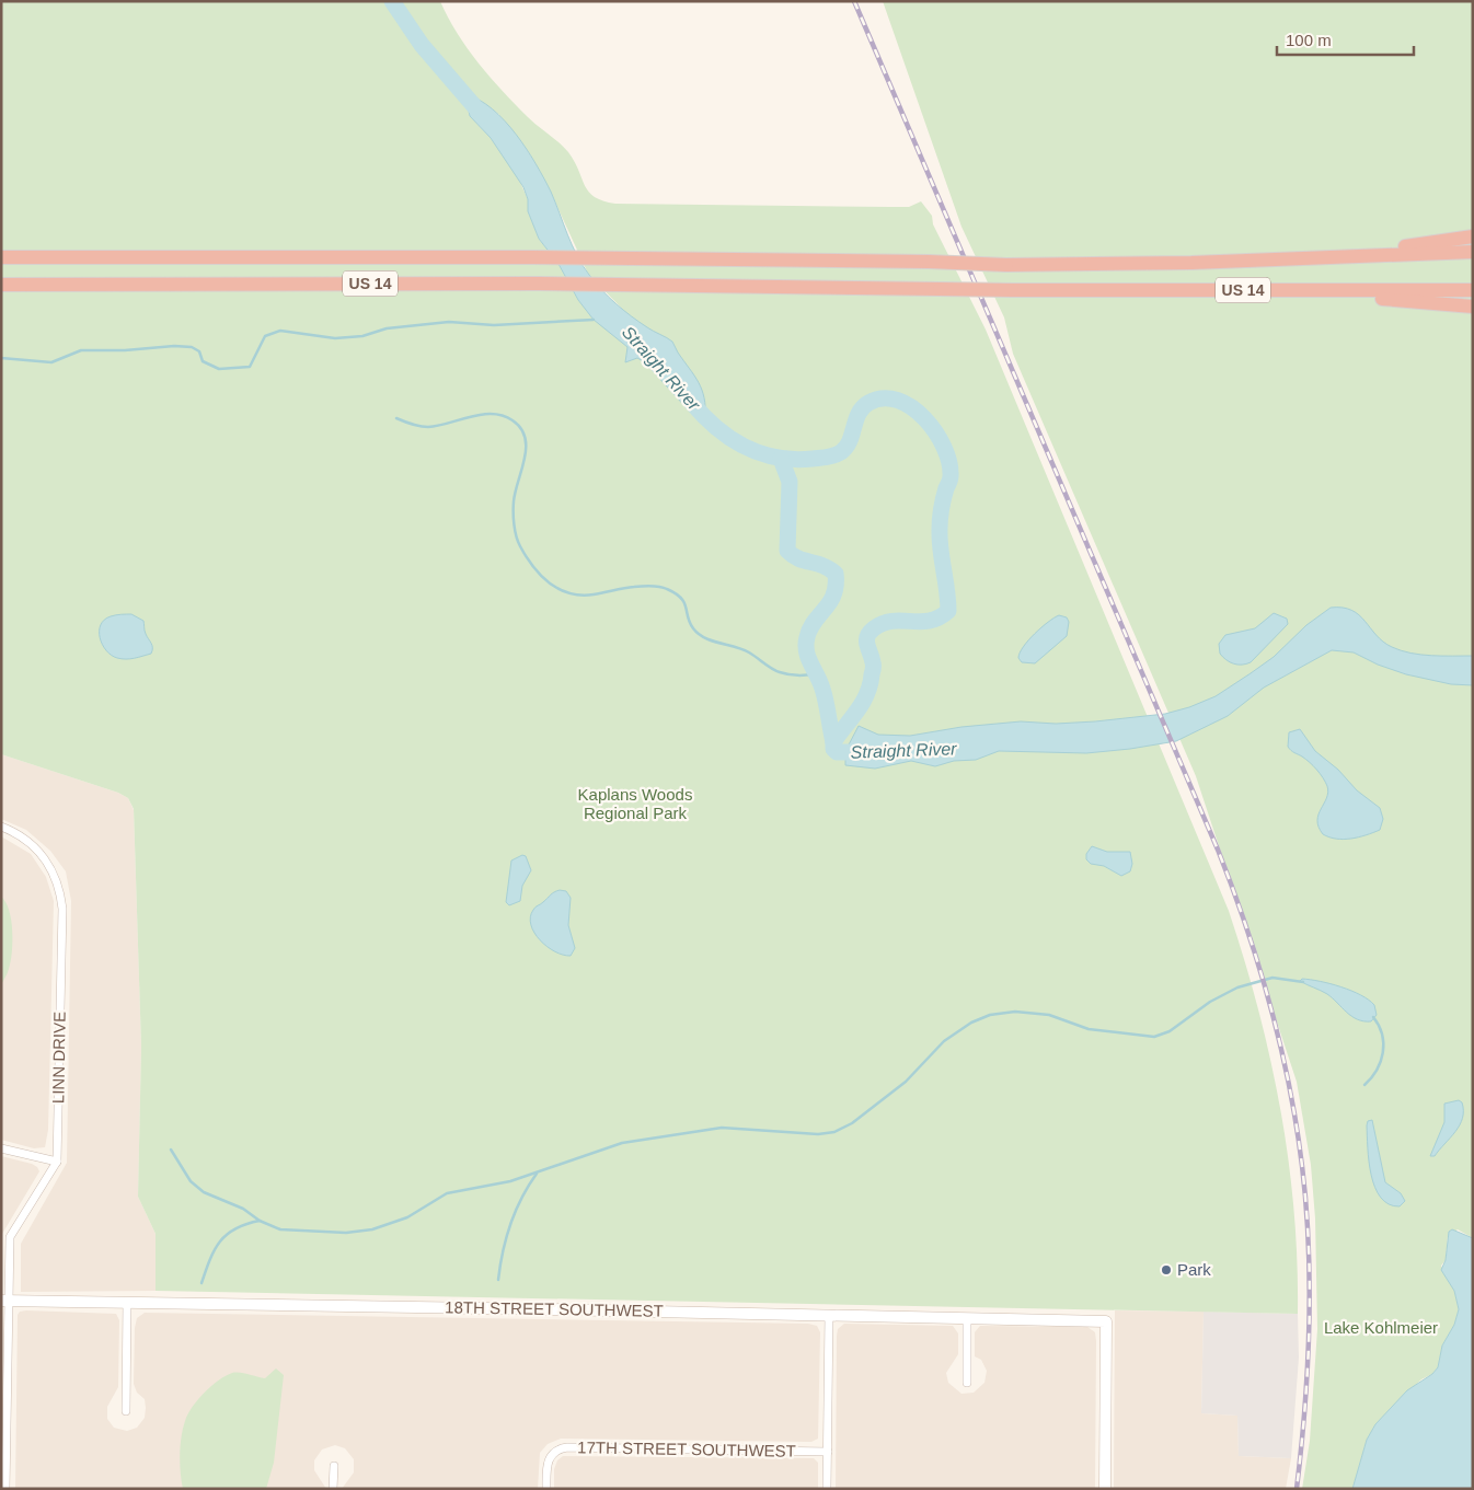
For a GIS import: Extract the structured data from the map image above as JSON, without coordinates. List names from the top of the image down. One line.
{"streets":{"highway":["US 14"],"street":["LINN DRIVE","18TH STREET SOUTHWEST","17TH STREET SOUTHWEST"]},"water":["Straight River"],"parks":["Kaplans Woods Regional Park","Lake Kohlmeier"],"places":["Park"],"scale_bar":"100 m"}
